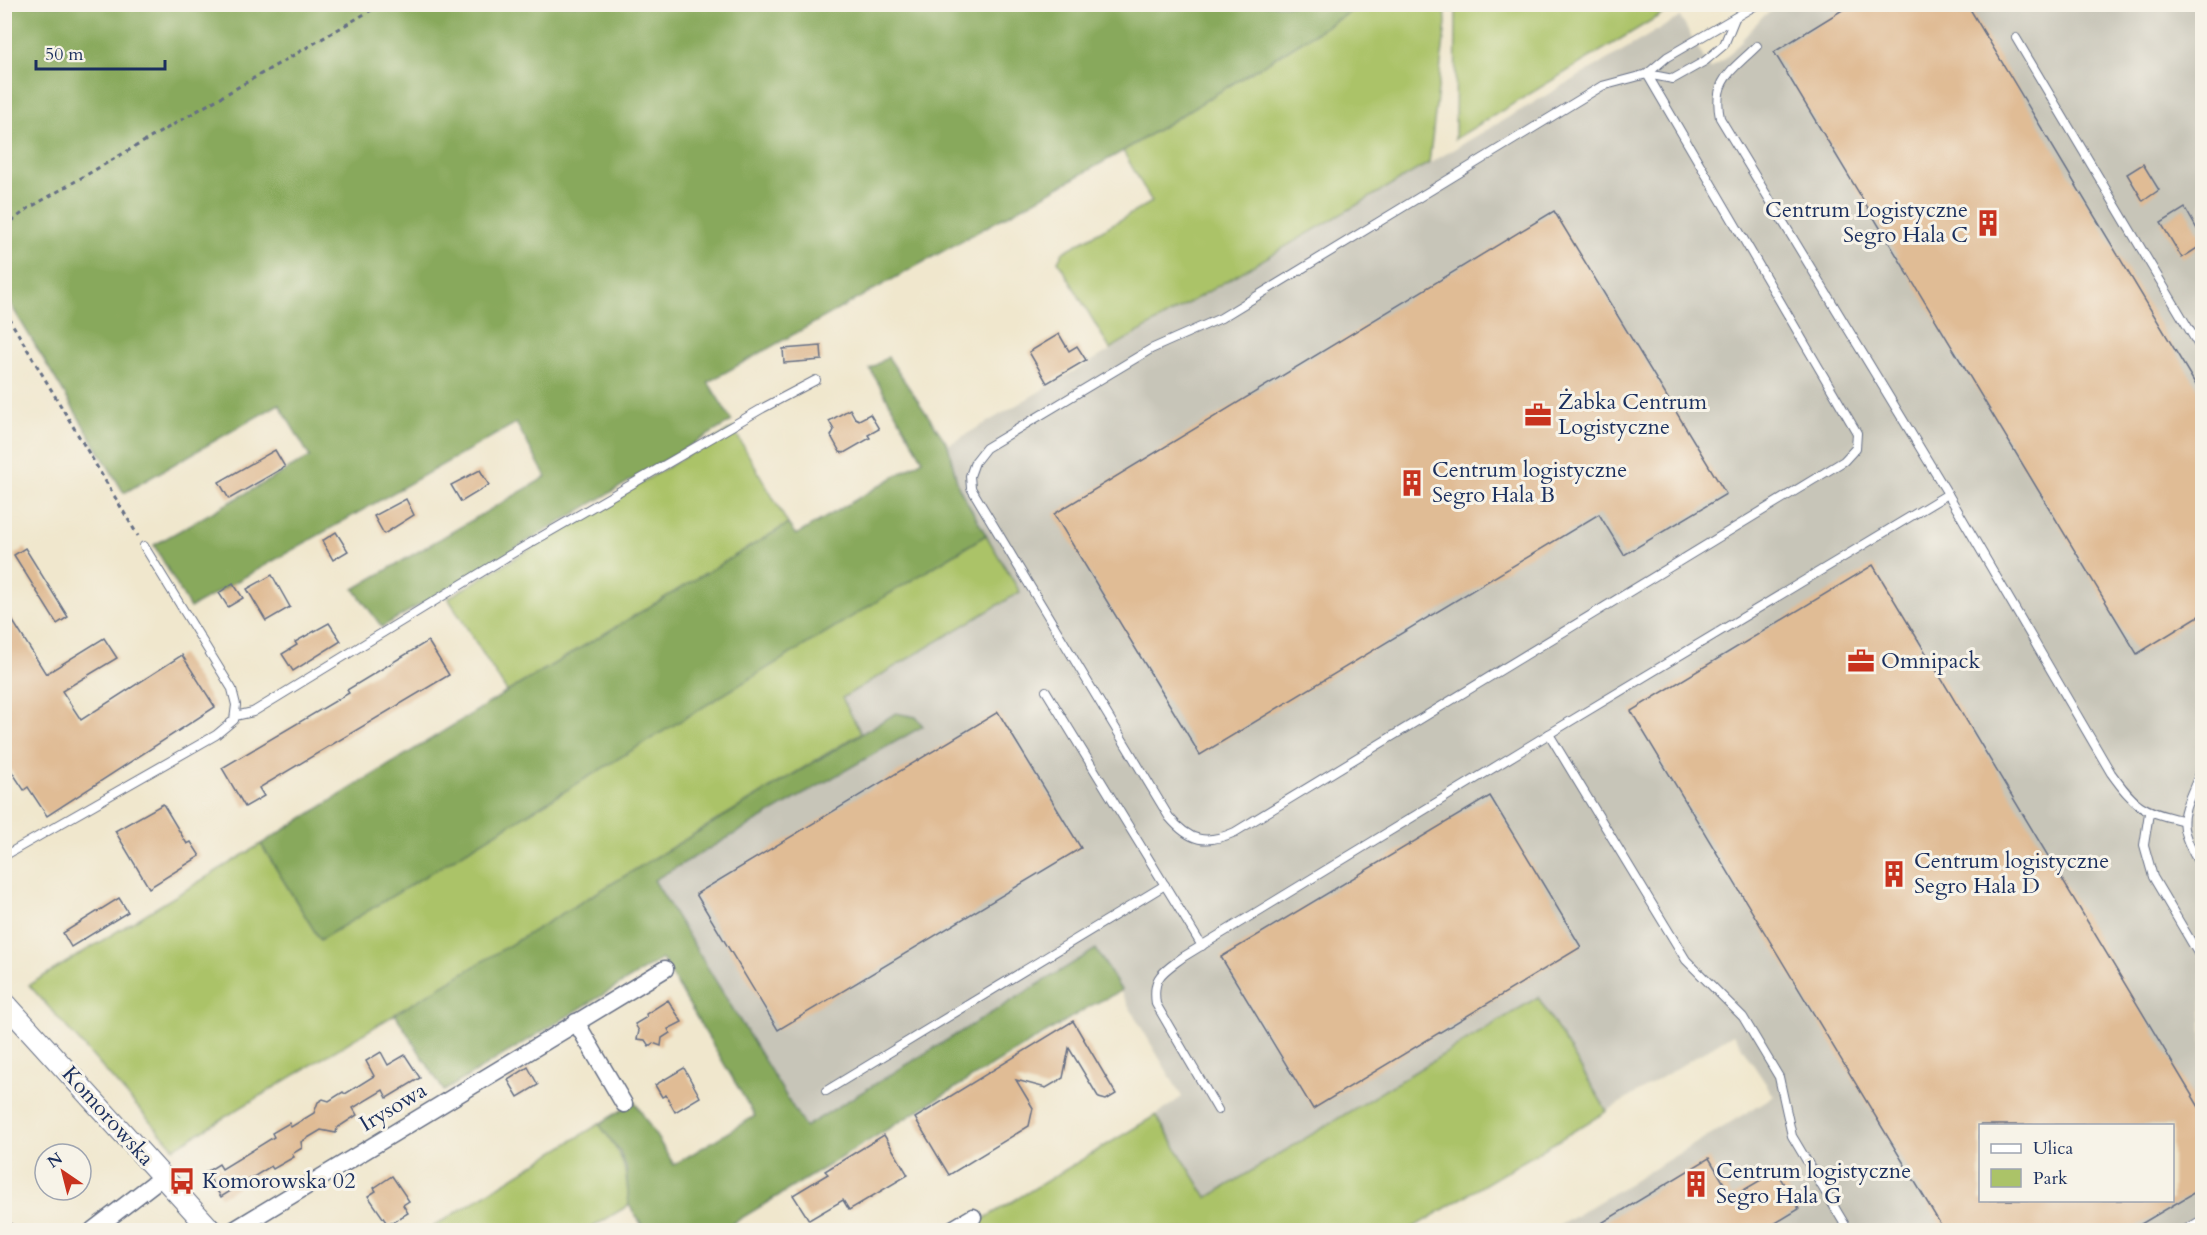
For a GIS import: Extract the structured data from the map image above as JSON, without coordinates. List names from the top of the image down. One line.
{"streets":{"street":["Irysowa","Komorowska"]},"places":{"building":["Centrum Logistyczne Segro Hala C","Centrum logistyczne Segro Hala B","Centrum logistyczne Segro Hala D","Centrum logistyczne Segro Hala G"],"office":["Żabka Centrum Logistyczne","Omnipack"],"bus stop":["Komorowska 02"]},"legend":["Ulica","Park"],"scale_bar":"50 m","north":"top left"}
